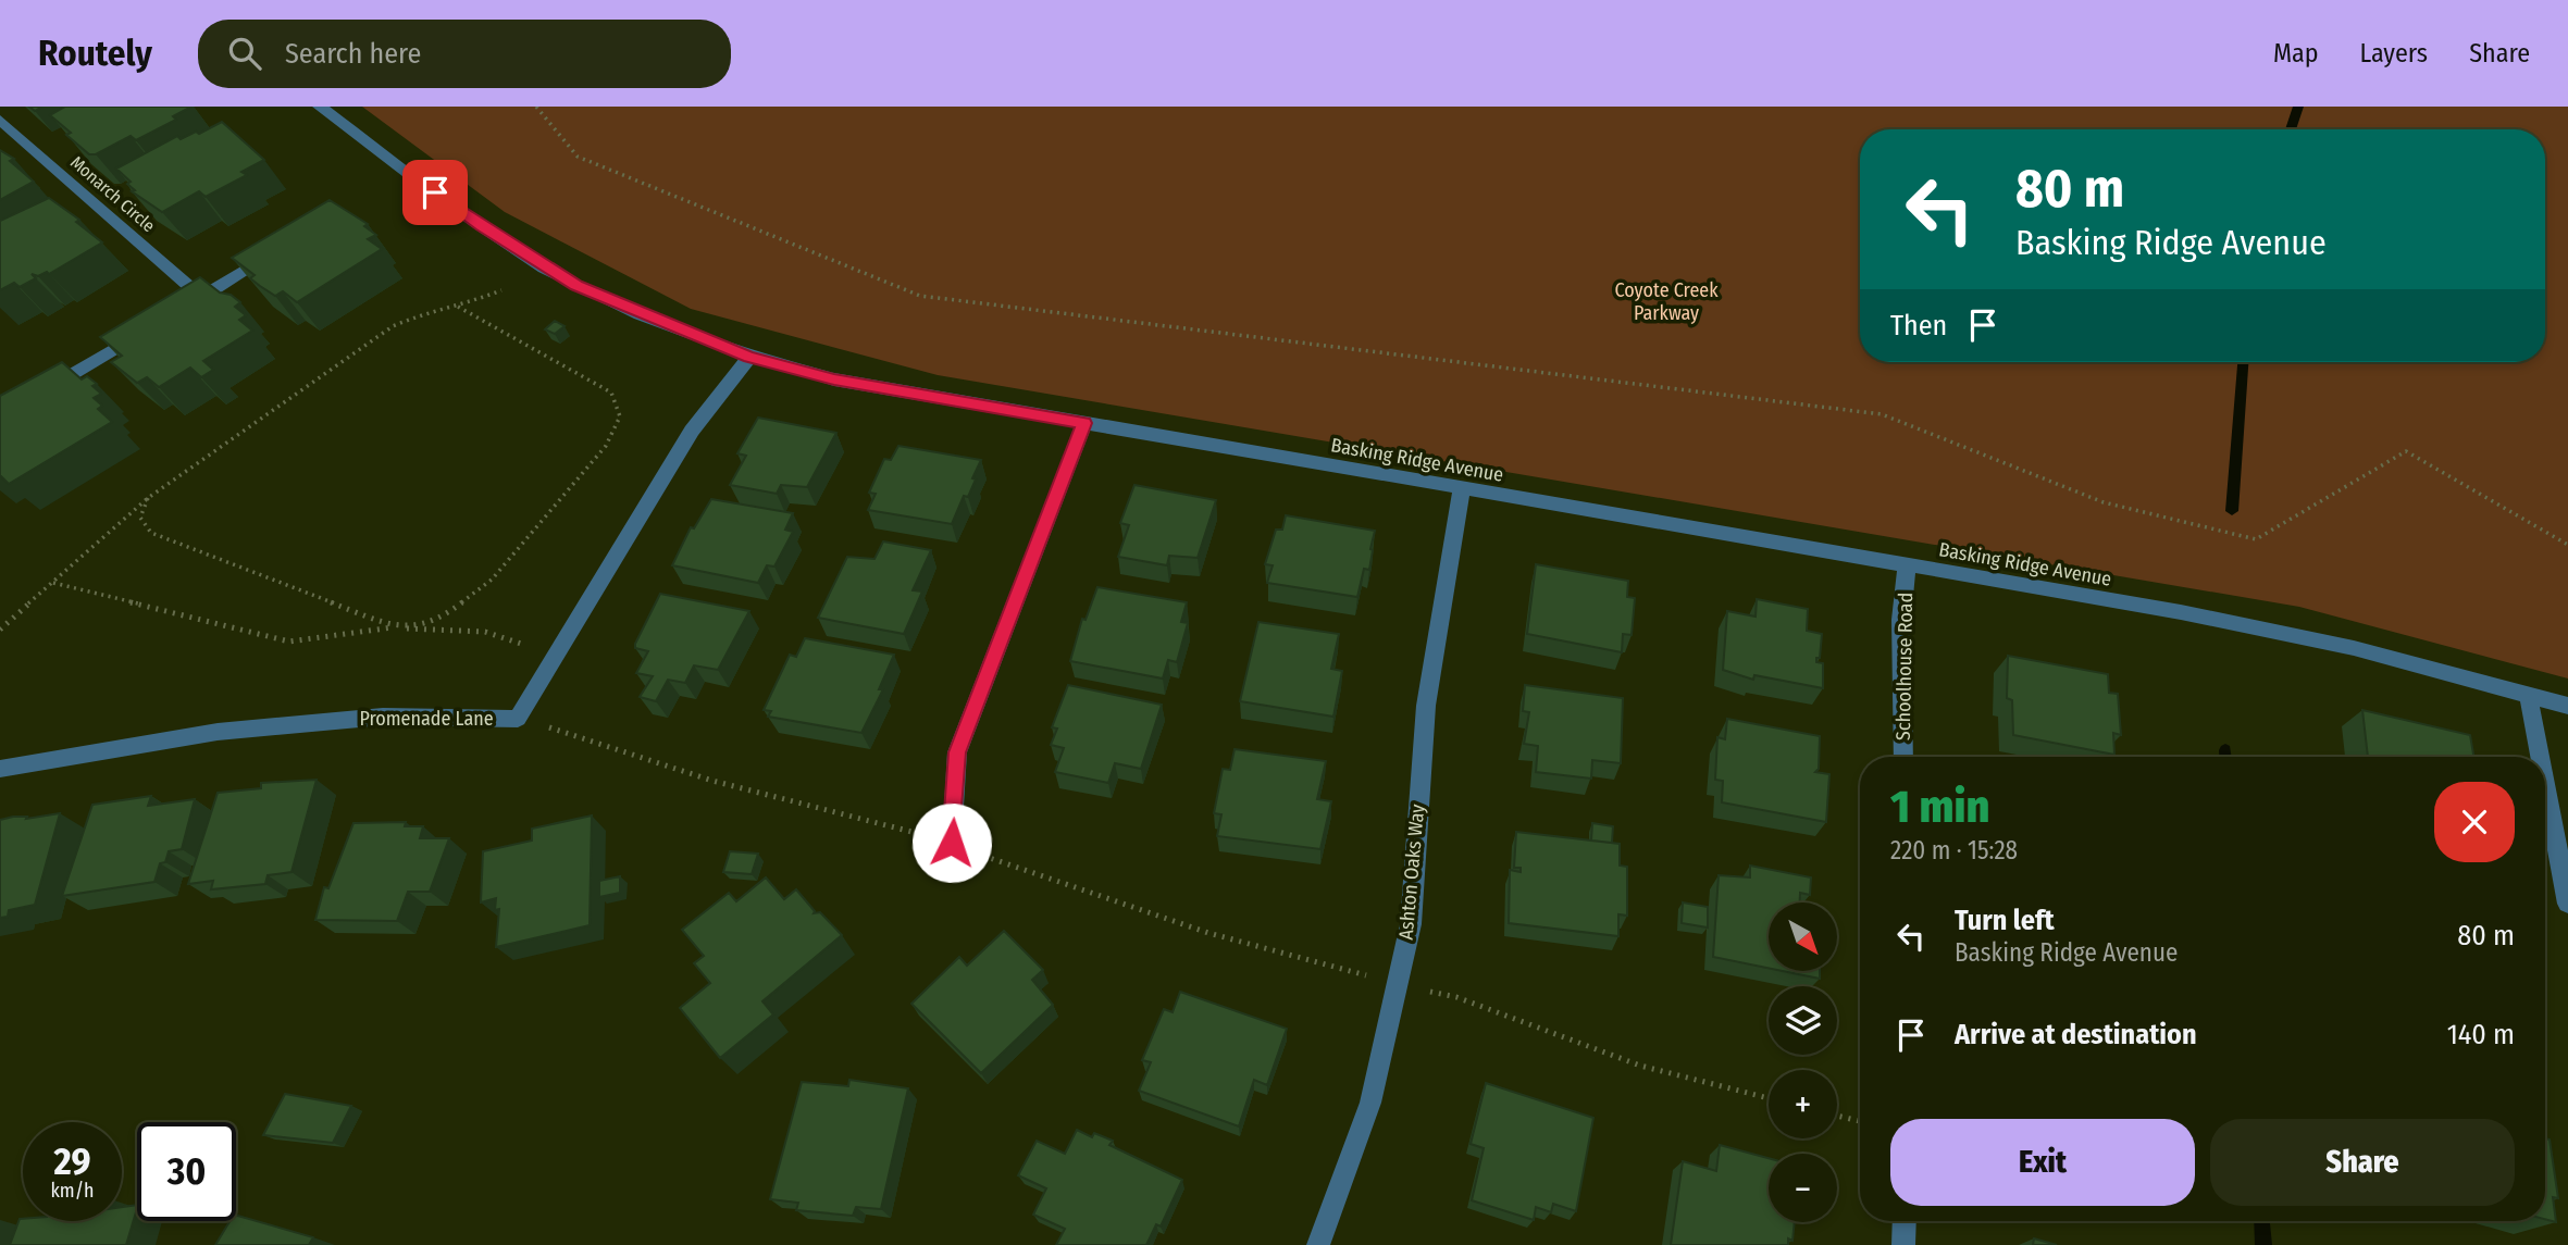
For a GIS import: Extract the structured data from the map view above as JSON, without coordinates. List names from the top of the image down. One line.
{"streets":{"street":["Monarch Circle","Basking Ridge Avenue","Schoolhouse Road","Promenade Lane","Ashton Oaks Way"]},"crossings":[["Basking Ridge Avenue","Schoolhouse Road"],["Basking Ridge Avenue","Promenade Lane"],["Basking Ridge Avenue","Ashton Oaks Way"]],"parks":["Coyote Creek Parkway"],"north":"bottom right","page":{"header":"Routely","search":"Search here","nav":["Map","Layers","Share"],"turn":["80 m","Basking Ridge Avenue"],"then":"Then","heading":["1 min","220 m · 15:28"],"list":[{"name":"Turn left","note":"Basking Ridge Avenue","value":"80 m"},{"name":"Arrive at destination","value":"140 m"}],"map_buttons":["+","−"],"buttons":["Exit","Share"],"speed":"29 km/h","limit":"30"}}
